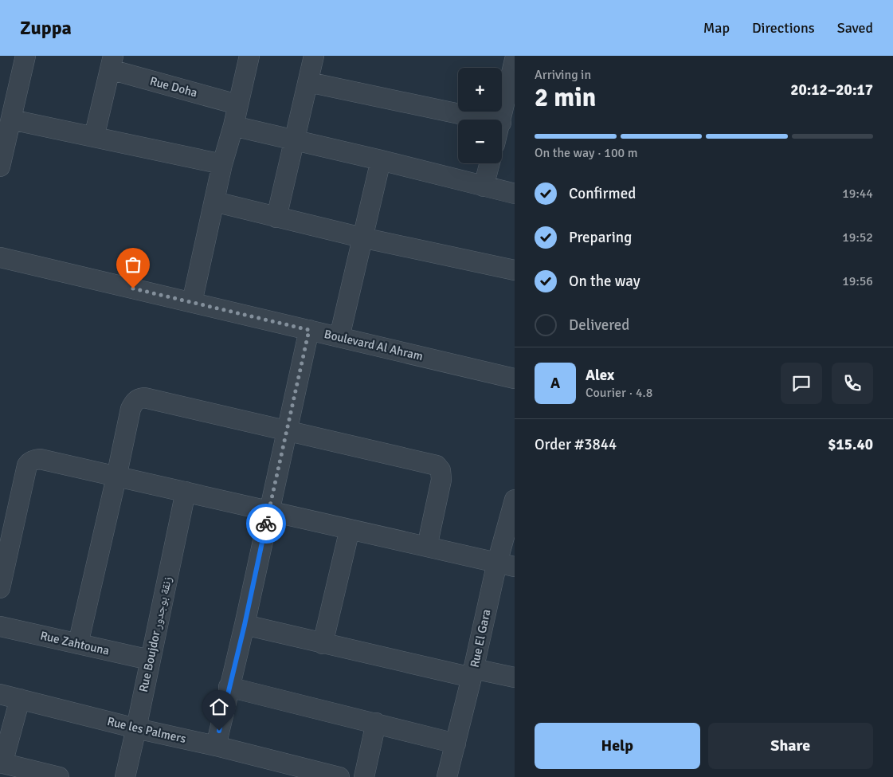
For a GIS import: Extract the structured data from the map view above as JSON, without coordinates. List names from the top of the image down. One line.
{"streets":{"street":["Rue Doha","Boulevard Al Ahram","Rue Boujdor زنقة بوجدور","Rue El Gara","Rue Zahtouna","Rue les Palmers"]},"crossings":[["Rue Boujdor زنقة بوجدور","Rue Zahtouna"],["Rue Boujdor زنقة بوجدور","Rue les Palmers"]],"page":{"header":"Zuppa","nav":["Map","Directions","Saved"],"heading":["2 min","Arriving in","20:12–20:17"],"panel":["Alex","Courier · 4.8","Order #3844","$15.40"],"map_buttons":["+","−"],"bar":"On the way · 100 m","list":[["Confirmed","19:44"],["Preparing","19:52"],["On the way","19:56"],"Delivered"],"round":"A","buttons":["Help","Share"]}}
